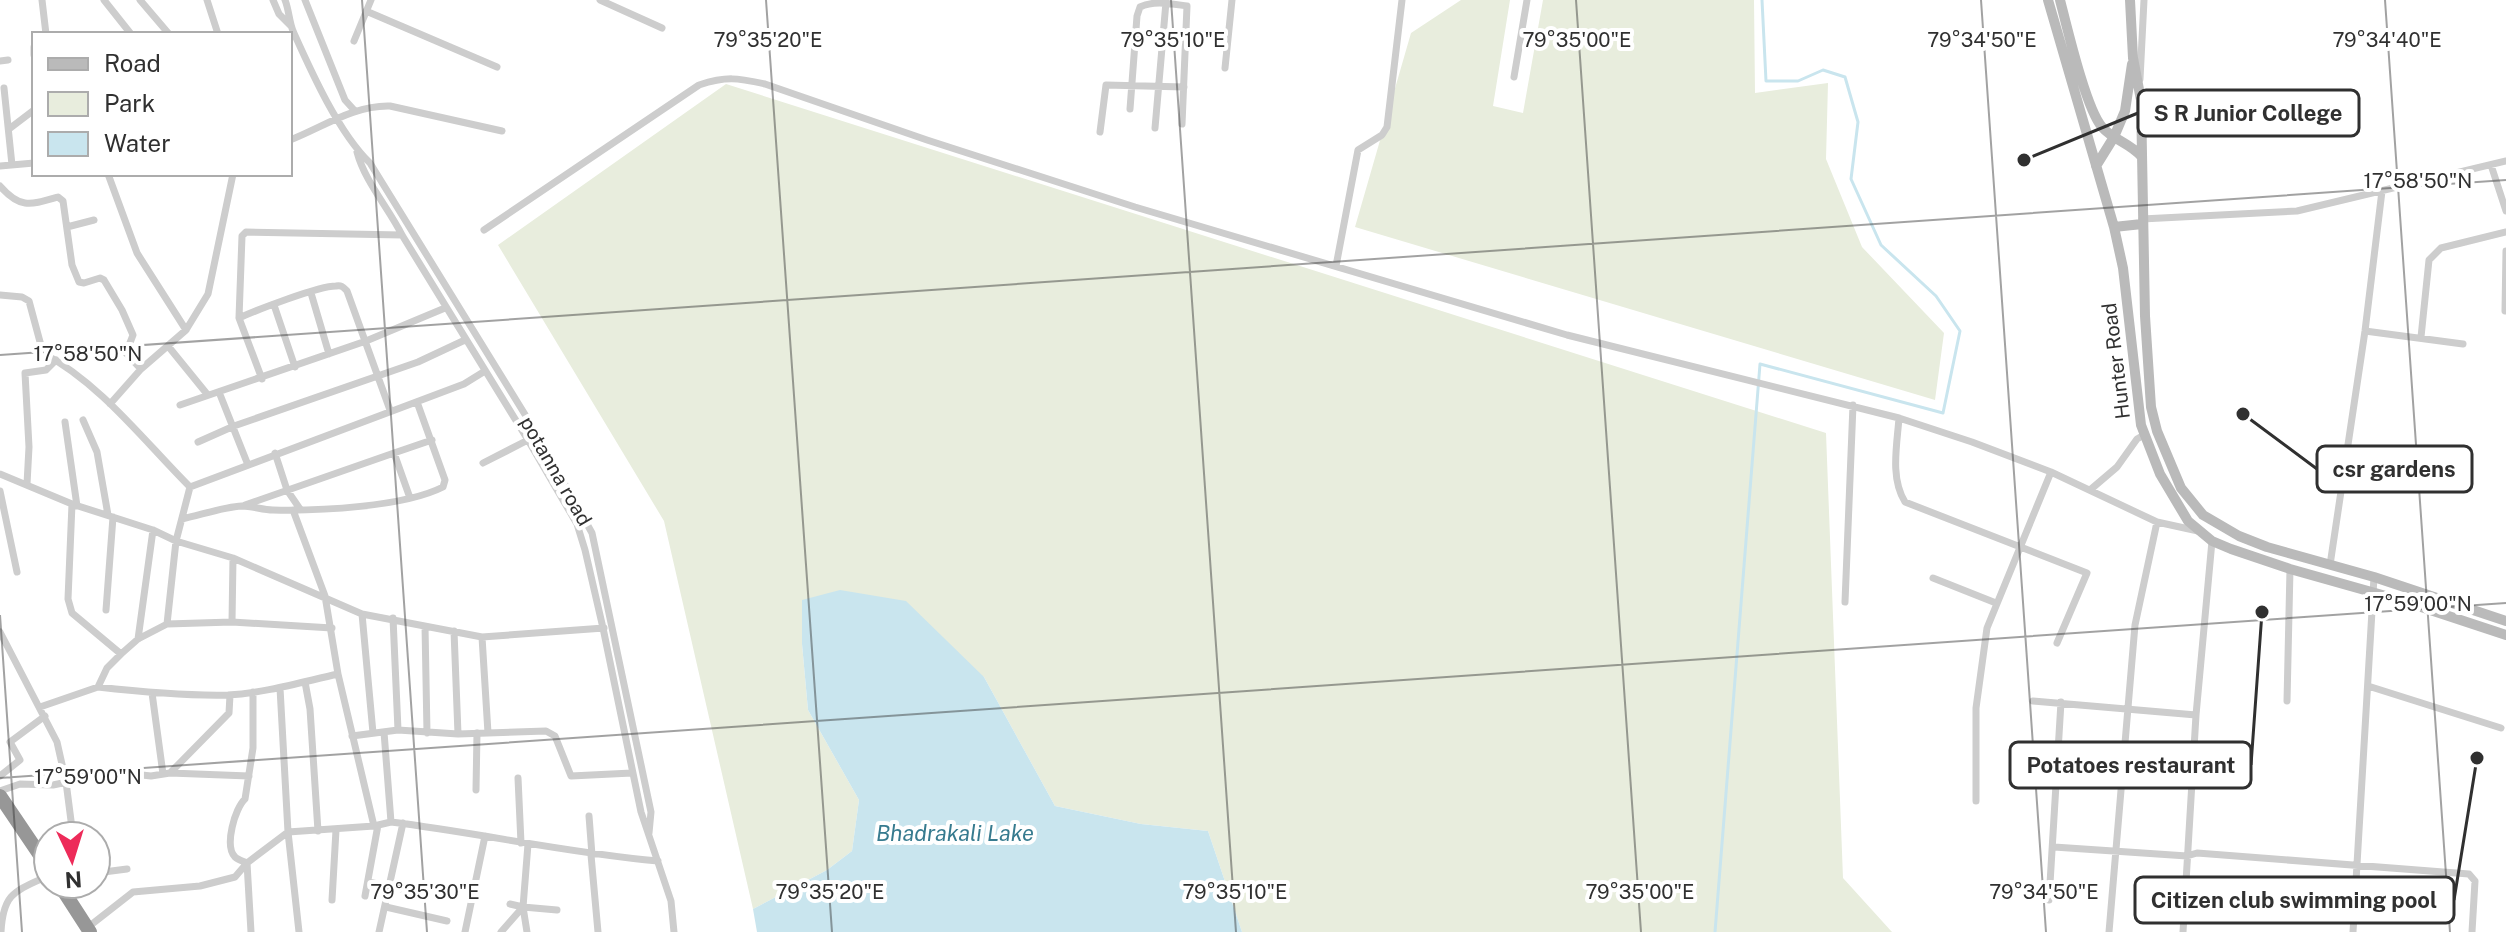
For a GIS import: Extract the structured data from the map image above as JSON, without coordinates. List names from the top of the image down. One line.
{"streets":{"main road":["Hunter Road"],"street":["potanna road"]},"water":["Bhadrakali Lake"],"places":["S R Junior College","csr gardens","Potatoes restaurant","Citizen club swimming pool"],"legend":["Road","Park","Water"],"north":"bottom","coordinates":["79°35'20\"E","79°35'10\"E","79°35'00\"E","79°34'50\"E","79°34'40\"E","17°58'50\"N","17°59'00\"N","79°35'30\"E"]}
